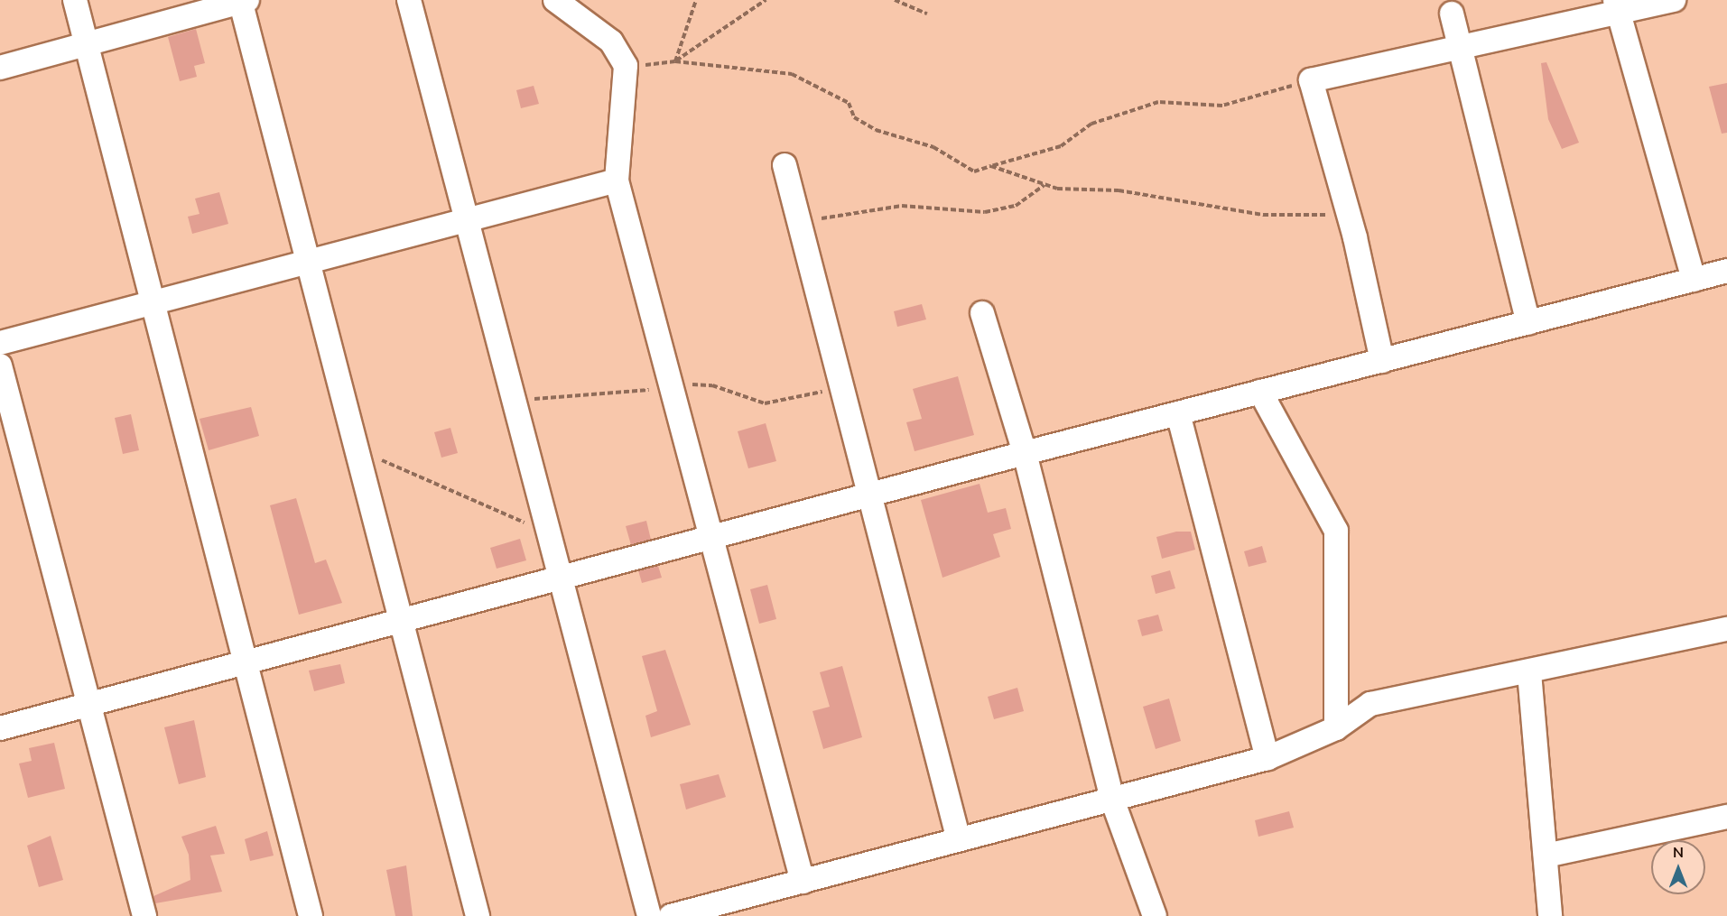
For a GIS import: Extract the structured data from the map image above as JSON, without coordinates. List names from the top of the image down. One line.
{"north":"top"}
